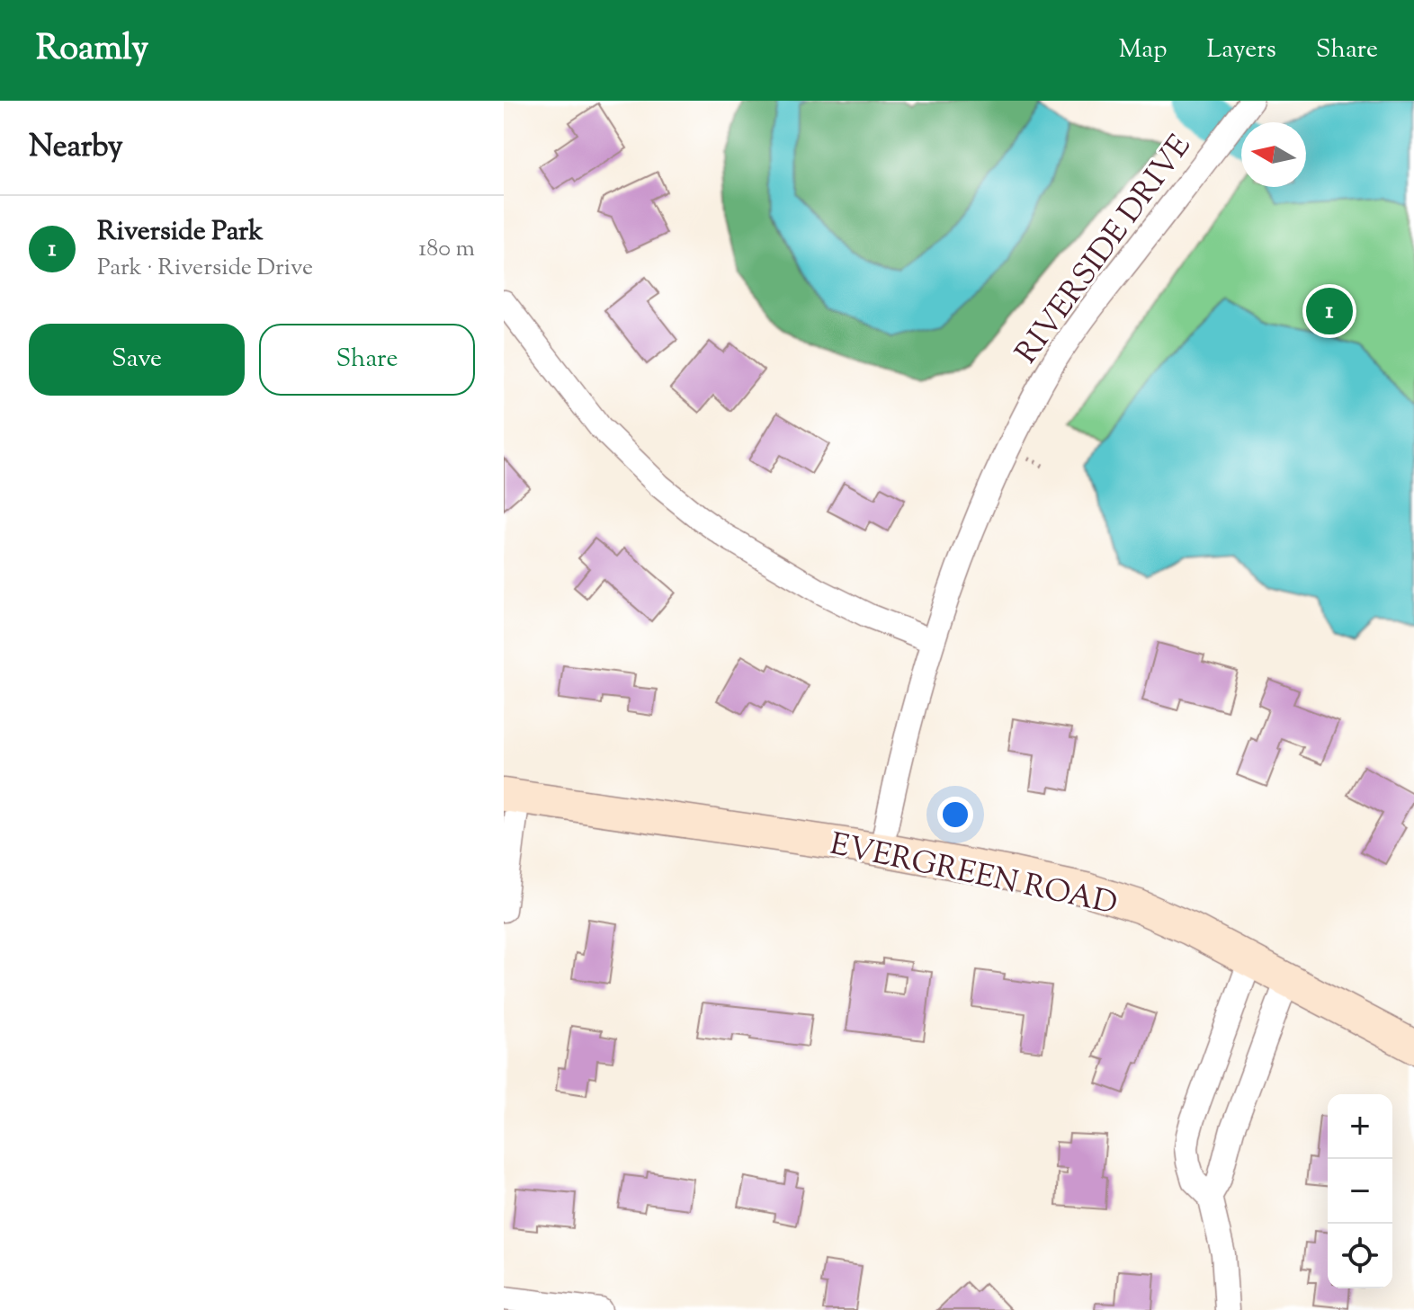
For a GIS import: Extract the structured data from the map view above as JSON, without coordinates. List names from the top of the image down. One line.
{"streets":{"street":["RIVERSIDE DRIVE","EVERGREEN ROAD"]},"crossings":[["RIVERSIDE DRIVE","EVERGREEN ROAD"]],"north":"left","page":{"header":"Roamly","nav":["Map","Layers","Share"],"heading":"Nearby","list":[{"mark":"1","name":"Riverside Park","note":"Park · Riverside Drive","value":"180 m"}],"pins":"1","buttons":["Save","Share"],"map_buttons":["+","−"]}}
